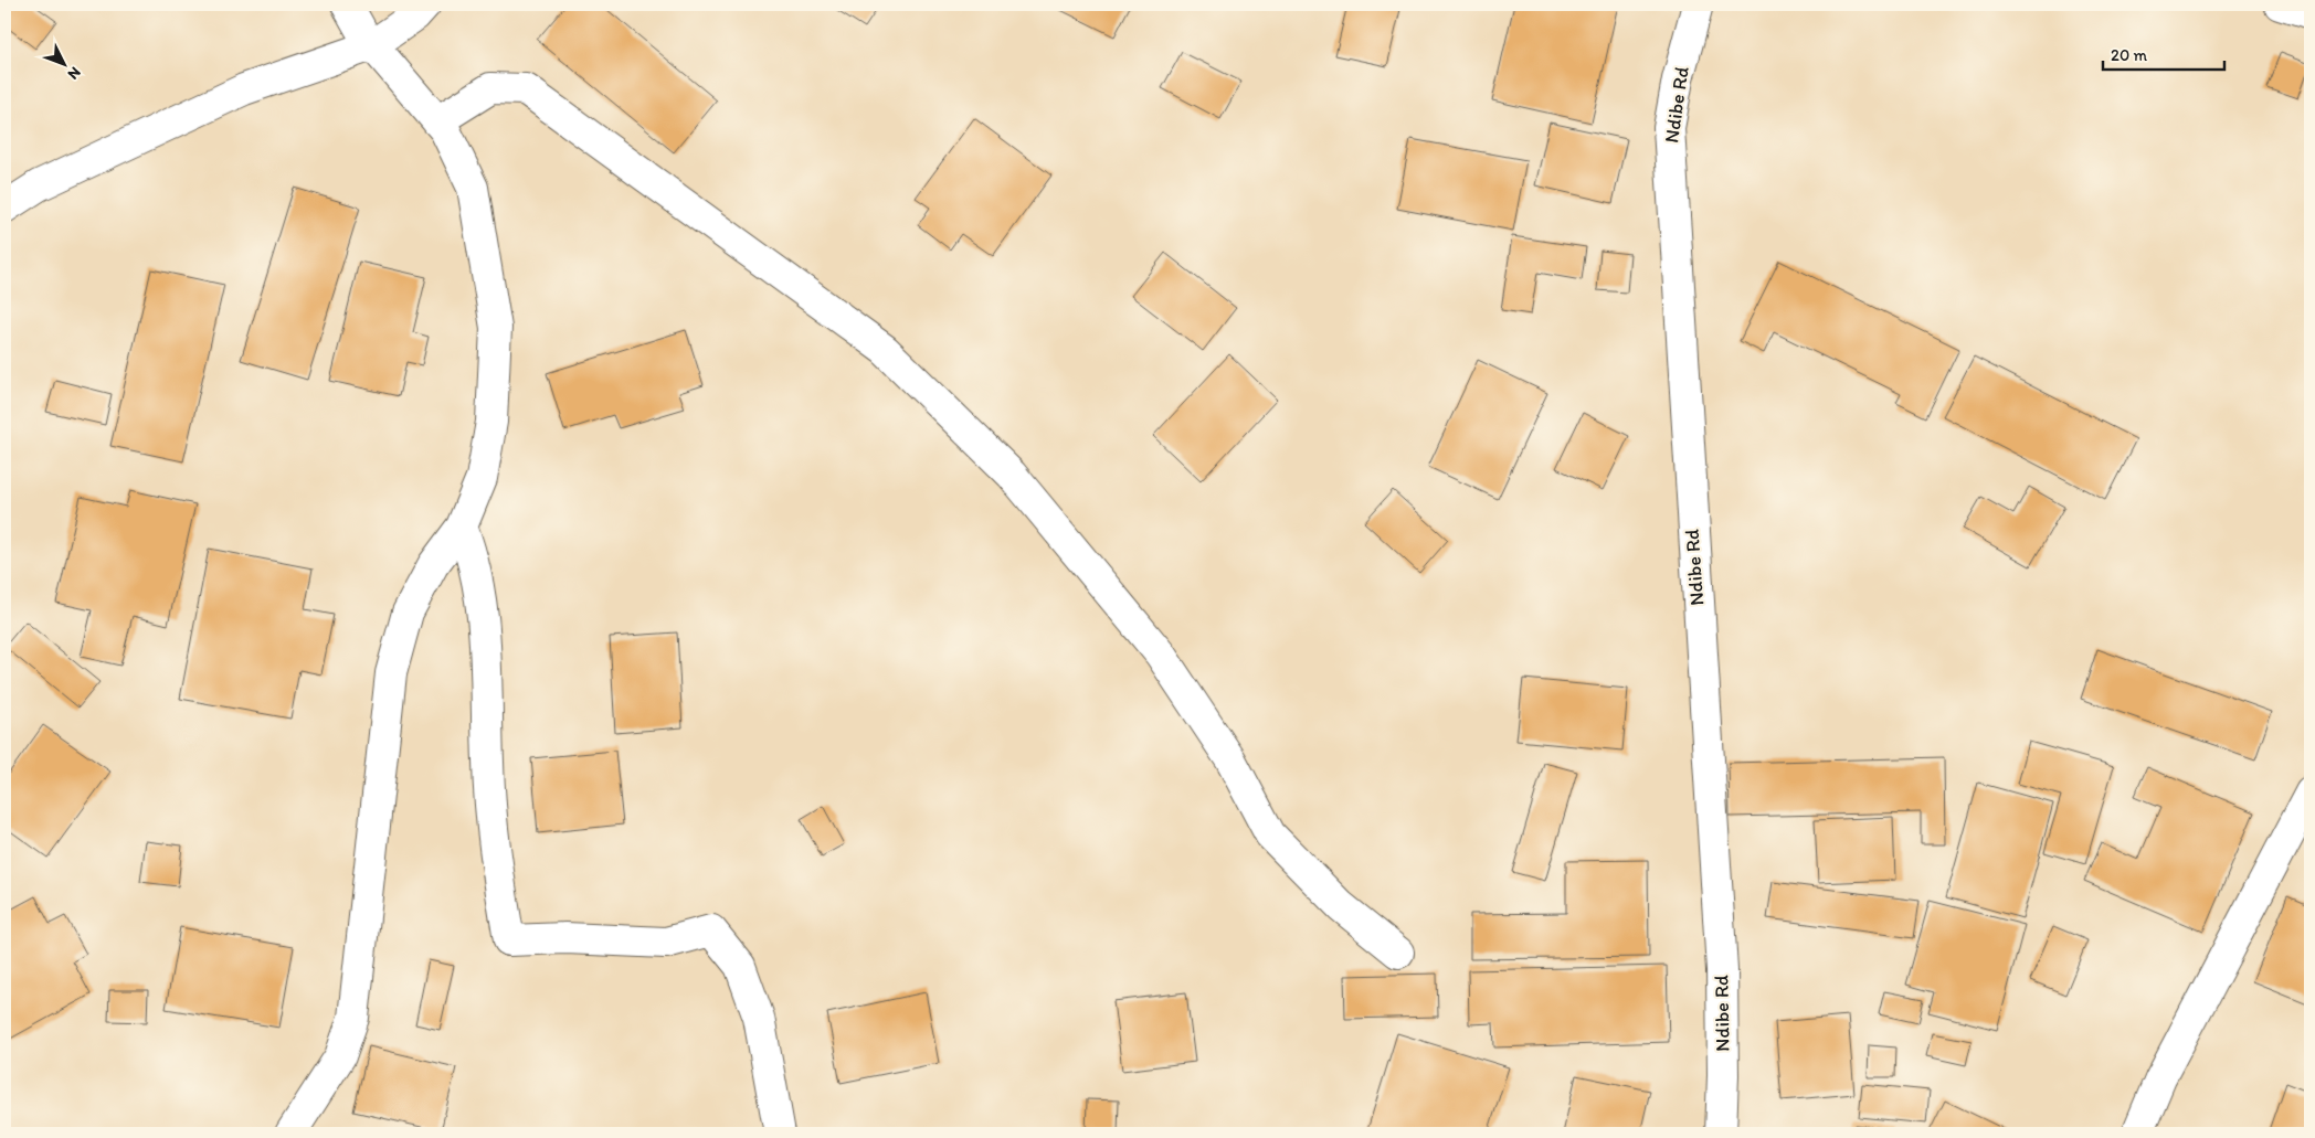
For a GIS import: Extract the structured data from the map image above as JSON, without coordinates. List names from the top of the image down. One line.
{"streets":{"street":["Ndibe Rd"]},"scale_bar":"20 m","north":"bottom right"}
